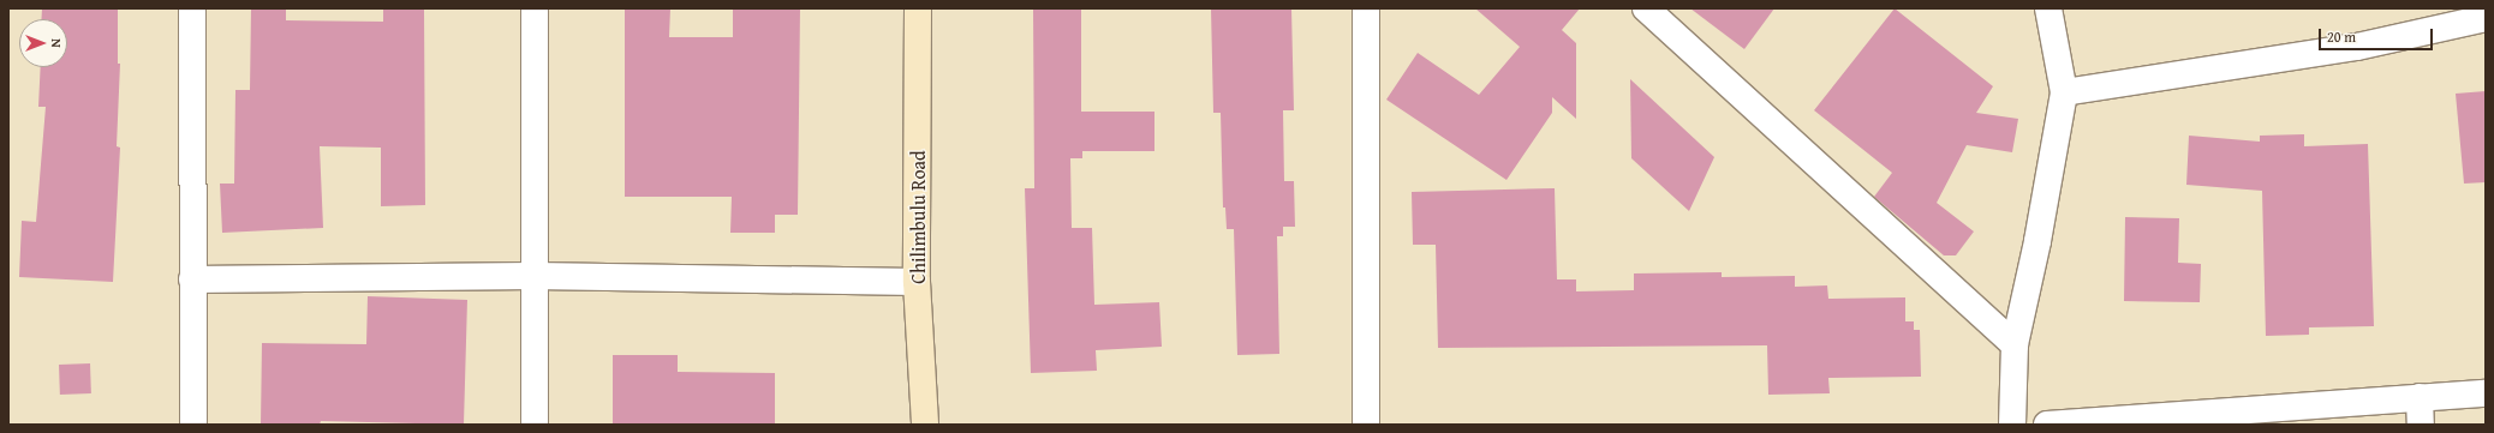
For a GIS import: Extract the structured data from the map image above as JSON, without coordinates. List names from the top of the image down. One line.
{"streets":{"main road":["Chilimbulu Road"]},"scale_bar":"20 m","north":"right"}
